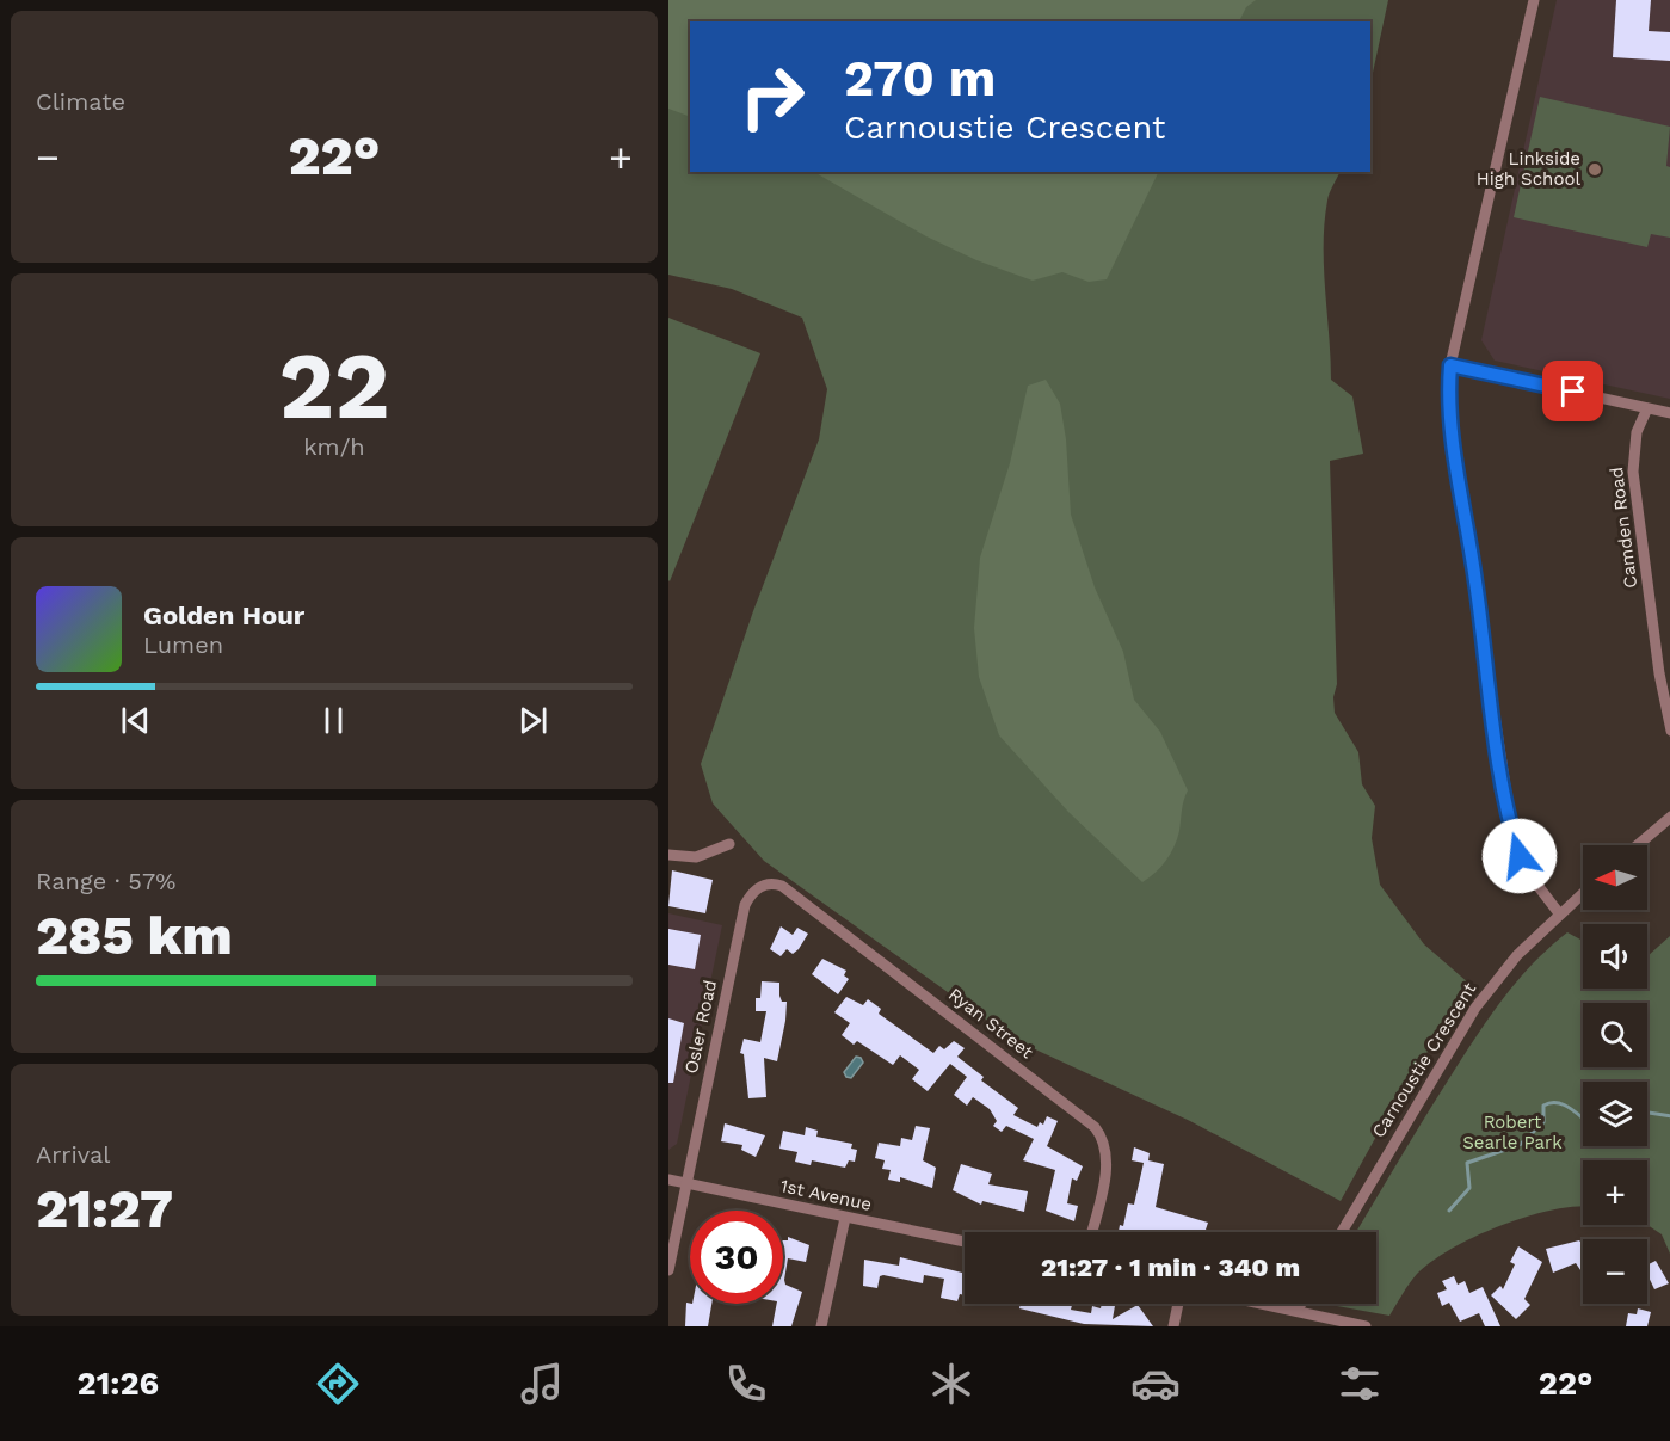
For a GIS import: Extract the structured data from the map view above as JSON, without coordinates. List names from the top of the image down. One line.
{"streets":{"street":["Camden Road","Ryan Street","Osler Road","Carnoustie Crescent","1st Avenue"]},"crossings":[["Ryan Street","Osler Road"],["Osler Road","1st Avenue"]],"parks":["Robert Searle Park"],"places":["Linkside High School"],"north":"left","page":{"tile":["Climate",["22","km/h"],["Range · 57%","285 km"],["Arrival","21:27"]],"turn":["270 m","Carnoustie Crescent"],"heat":["−","22°","+"],"song":["Golden Hour","Lumen"],"map_buttons":["+","−"],"limit":"30","trip":"21:27 · 1 min · 340 m","tabs":["21:26","22°"]}}
